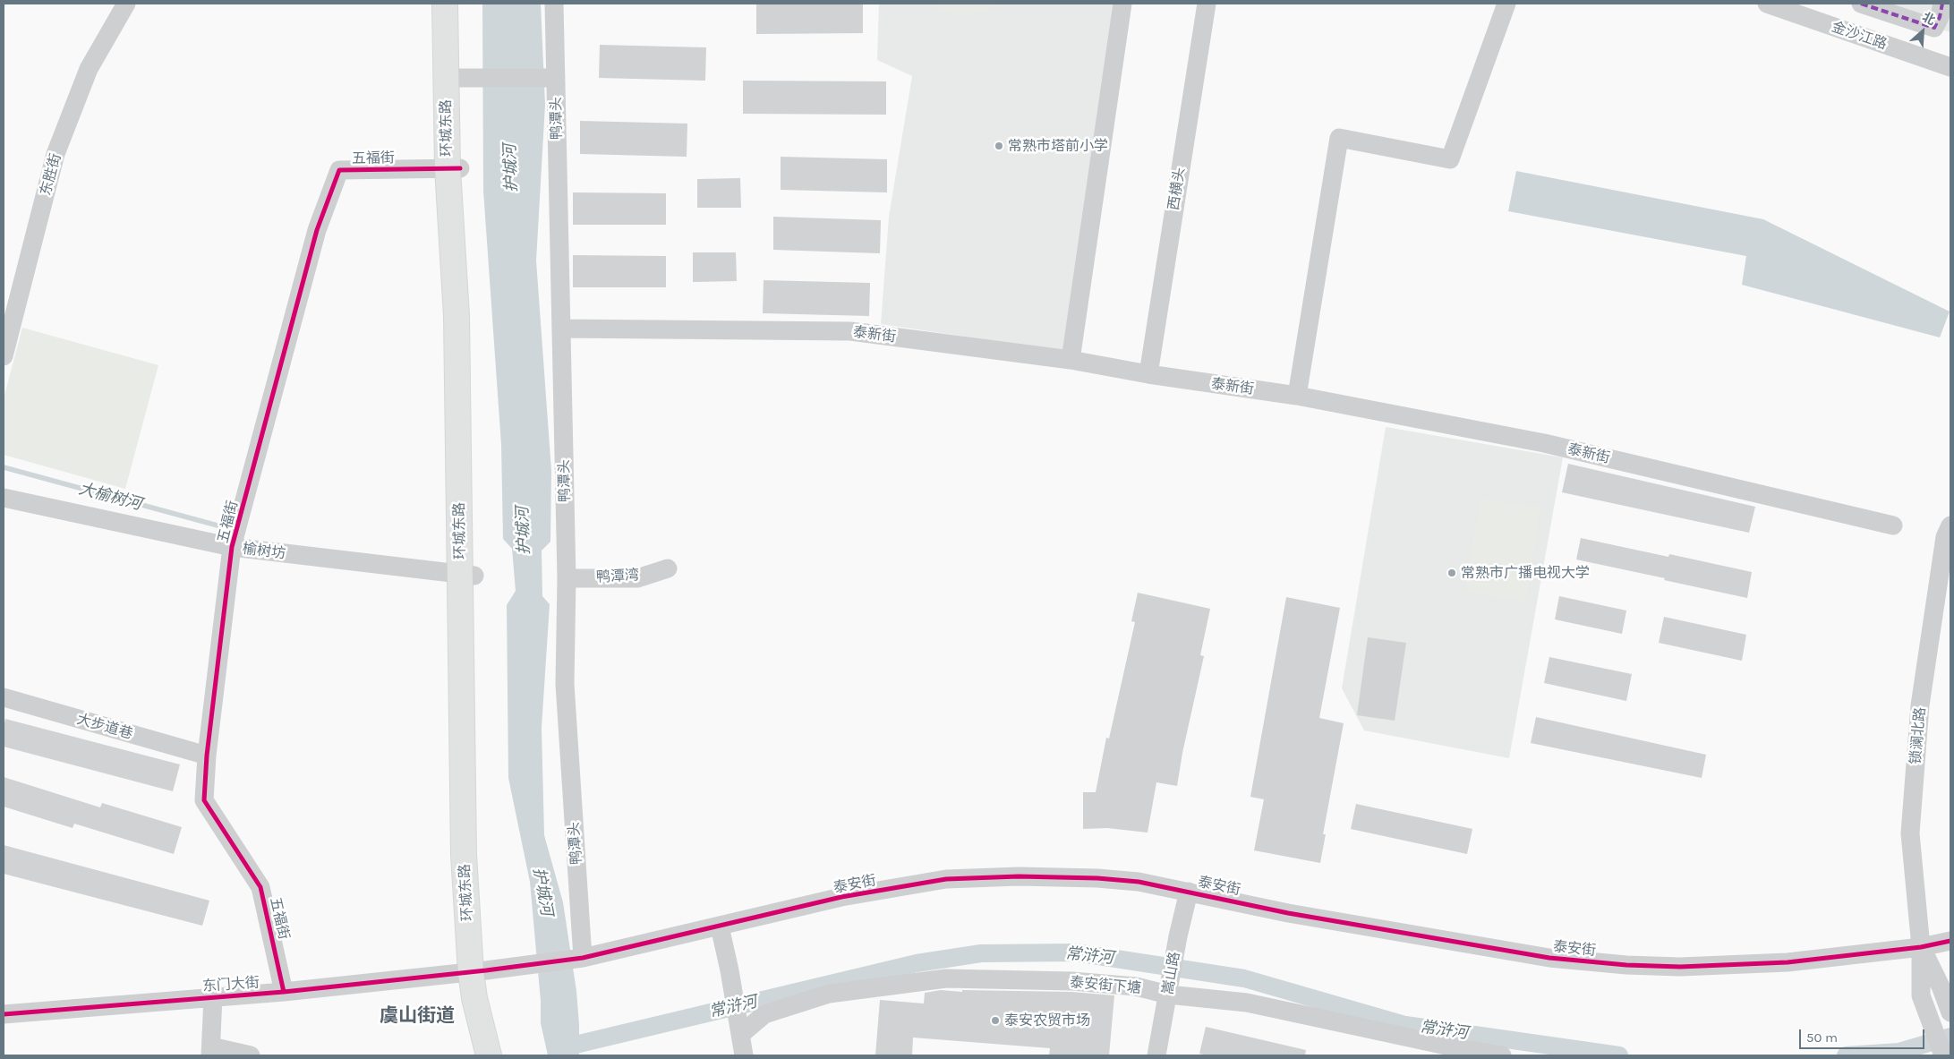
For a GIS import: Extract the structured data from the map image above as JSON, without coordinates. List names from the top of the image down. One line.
{"streets":{"main road":["环城东路"],"street":["金沙江路","鸭潭头","五福街","东胜街","西横头","泰新街","榆树坊","鸭潭湾","大步道巷","锁澜北路","泰安街","嵩山路","东门大街","泰安街下塘"]},"crossings":[["鸭潭头","泰新街"],["鸭潭头","鸭潭湾"],["鸭潭头","泰安街"],["环城东路","五福街"],["环城东路","榆树坊"],["环城东路","泰安街"],["环城东路","东门大街"],["五福街","榆树坊"],["五福街","大步道巷"],["五福街","东门大街"],["西横头","泰新街"],["锁澜北路","泰安街"],["泰安街","嵩山路"],["泰安街","东门大街"],["嵩山路","泰安街下塘"]],"districts":["虞山街道"],"water":["护城河","大榆树河","常浒河"],"places":["常熟市塔前小学","常熟市广播电视大学","泰安农贸市场"],"scale_bar":"50 m","north":"top right"}
